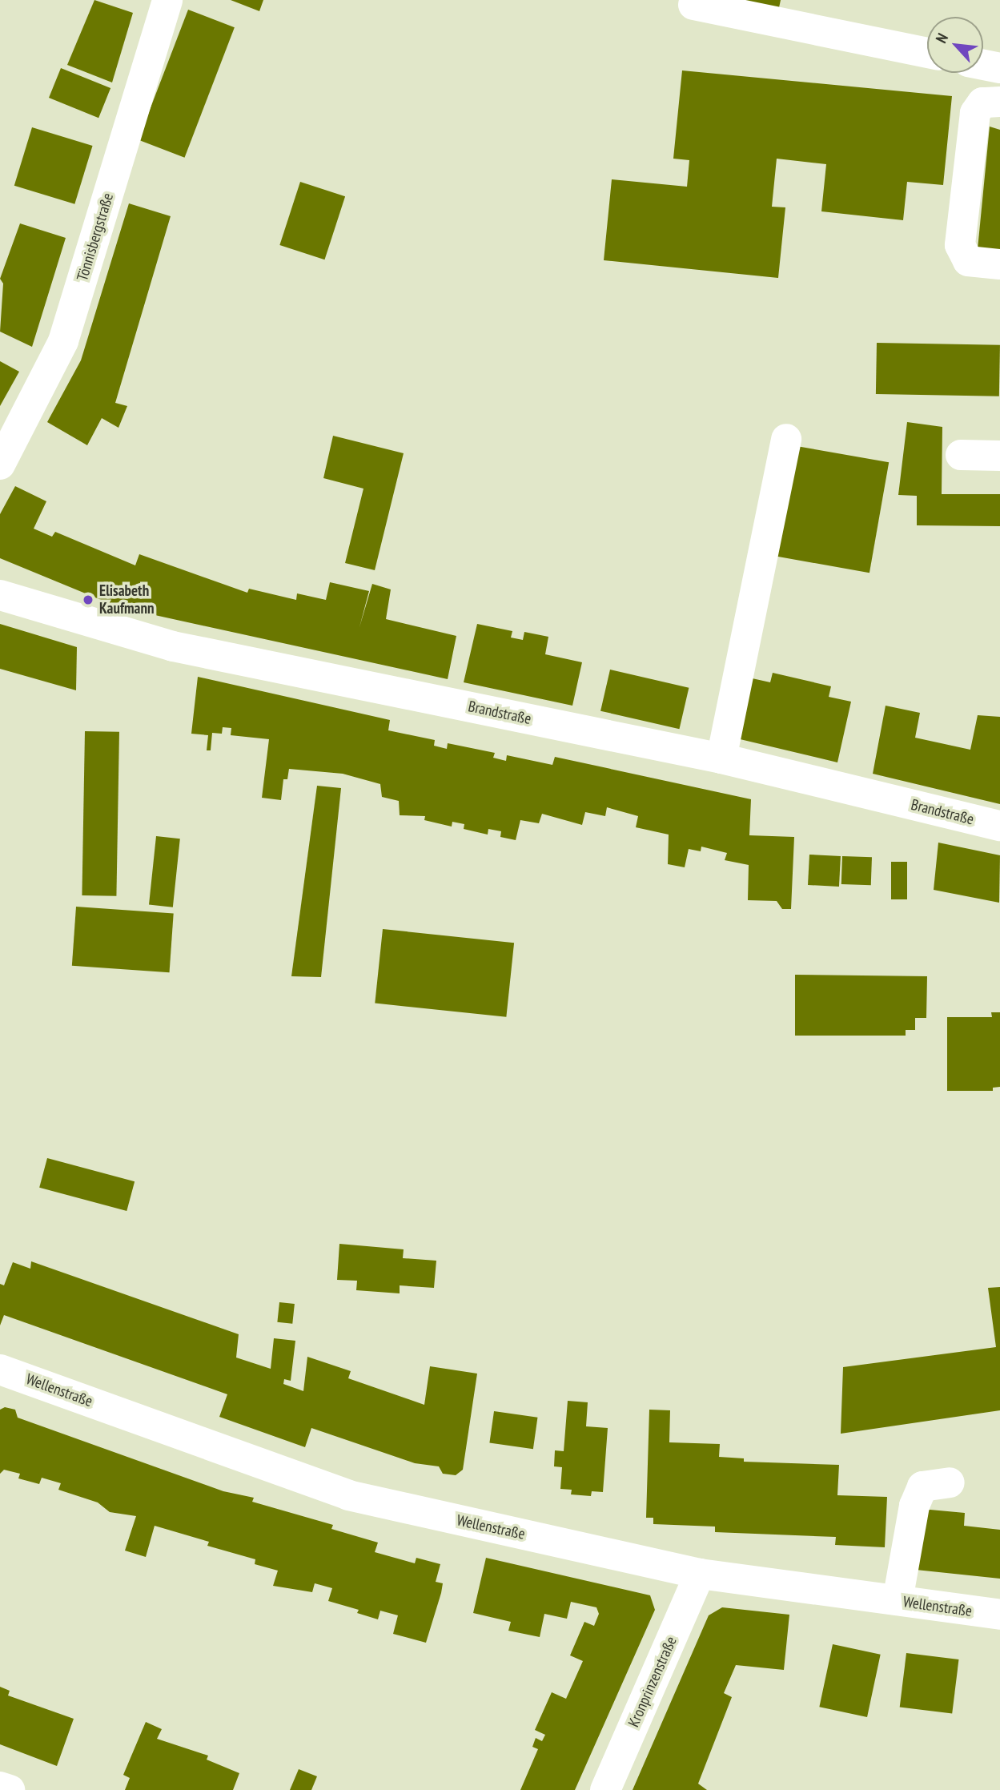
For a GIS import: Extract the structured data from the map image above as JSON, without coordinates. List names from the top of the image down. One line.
{"streets":{"street":["Tönnisbergstraße","Brandstraße","Wellenstraße","Kronprinzenstraße"]},"crossings":[["Wellenstraße","Kronprinzenstraße"]],"places":["Elisabeth Kaufmann"],"north":"top left"}
